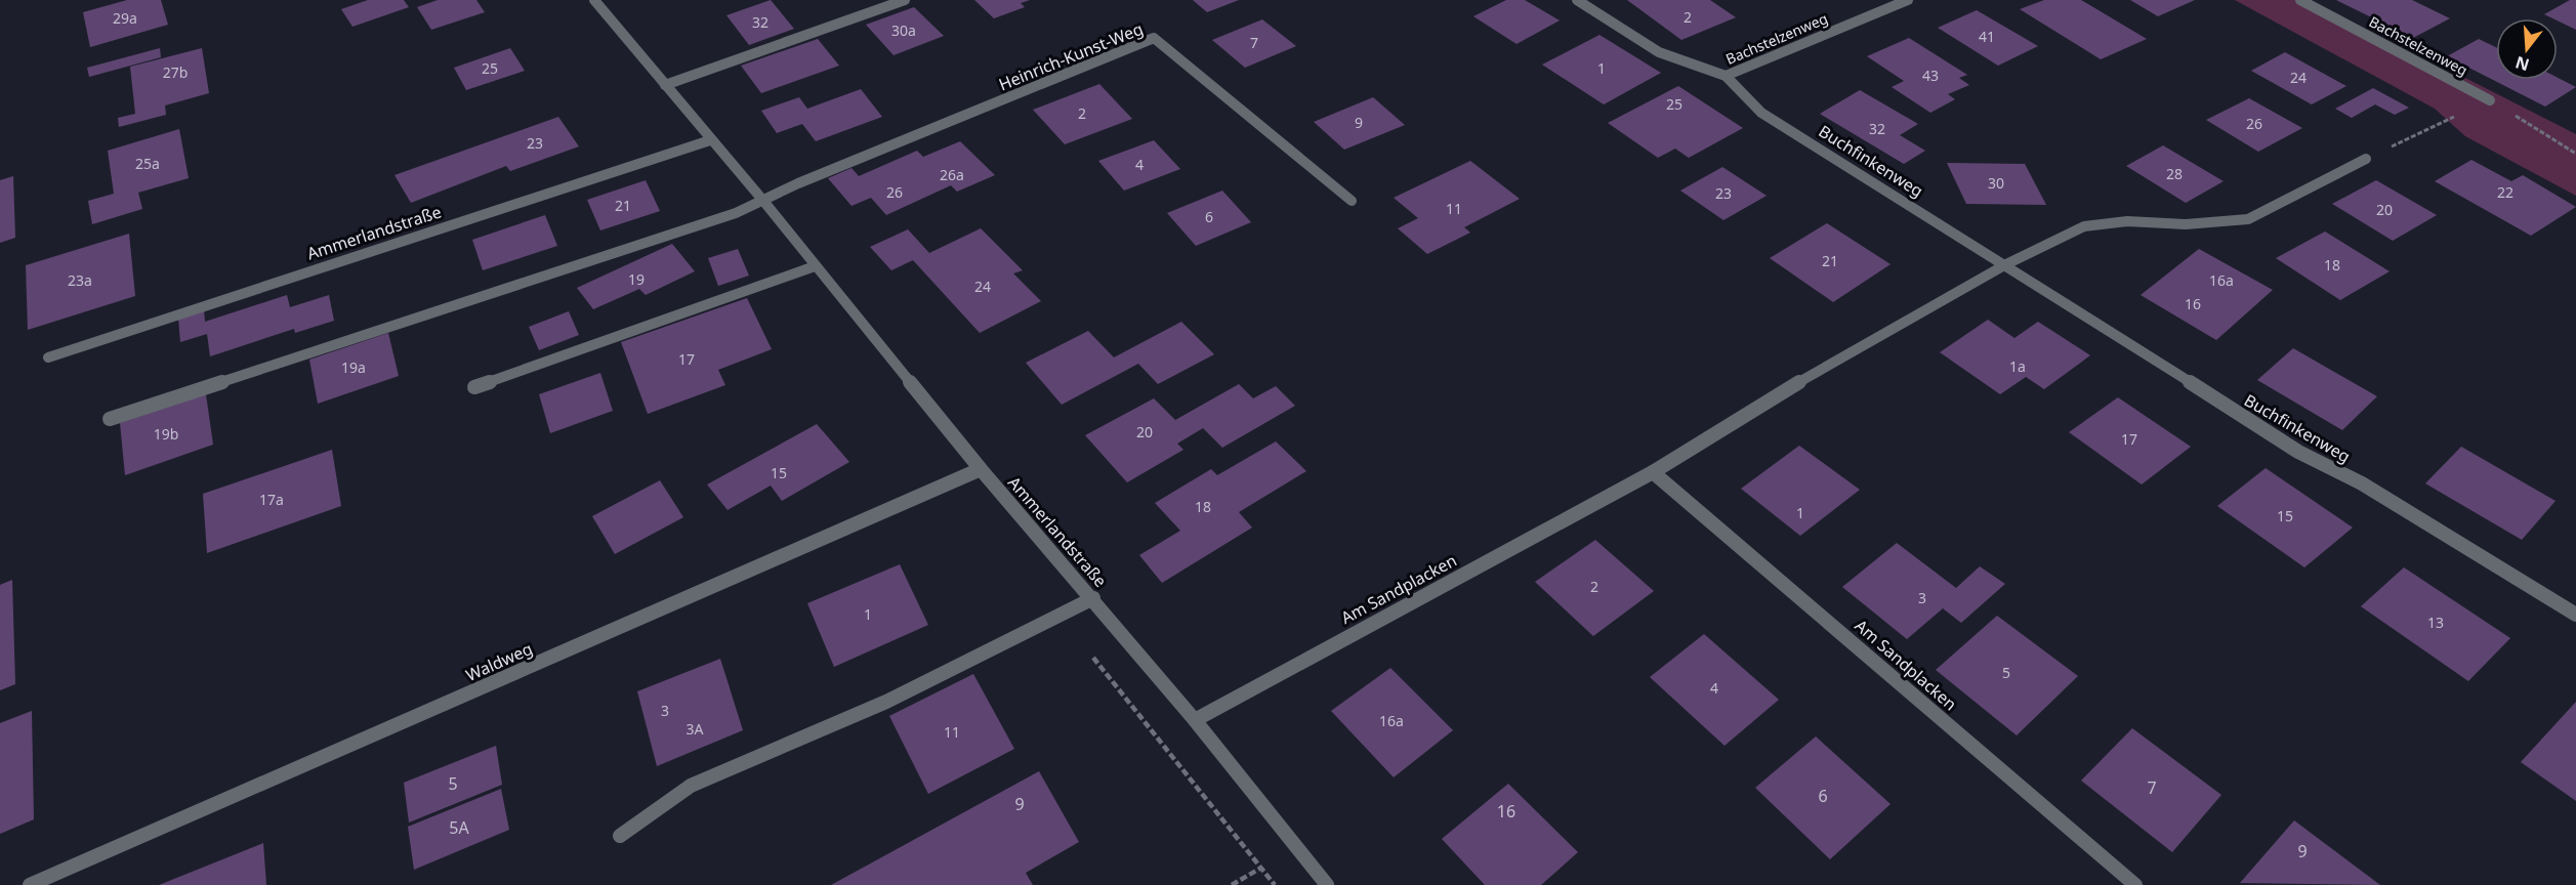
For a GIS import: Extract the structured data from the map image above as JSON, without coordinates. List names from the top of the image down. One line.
{"streets":{"street":["Bachstelzenweg","Heinrich-Kunst-Weg","Buchfinkenweg","Ammerlandstraße","Am Sandplacken","Waldweg"]},"crossings":[["Bachstelzenweg","Buchfinkenweg"],["Heinrich-Kunst-Weg","Ammerlandstraße"],["Buchfinkenweg","Am Sandplacken"],["Ammerlandstraße","Am Sandplacken"],["Ammerlandstraße","Waldweg"]],"house_numbers":["2","29a","32","30a","41","7","25","1","27b","43","24","25","2","9","26","32","23","25a","4","28","26a","30","26","22","23","21","11","20","6","21","18","19","23a","16a","24","16","17","1a","19a","20","19b","17","15","17a","18","1","15","2","3","1","13","5","4","3","16a","3A","11","5","7","6","9","16","5A","9"],"north":"bottom"}
